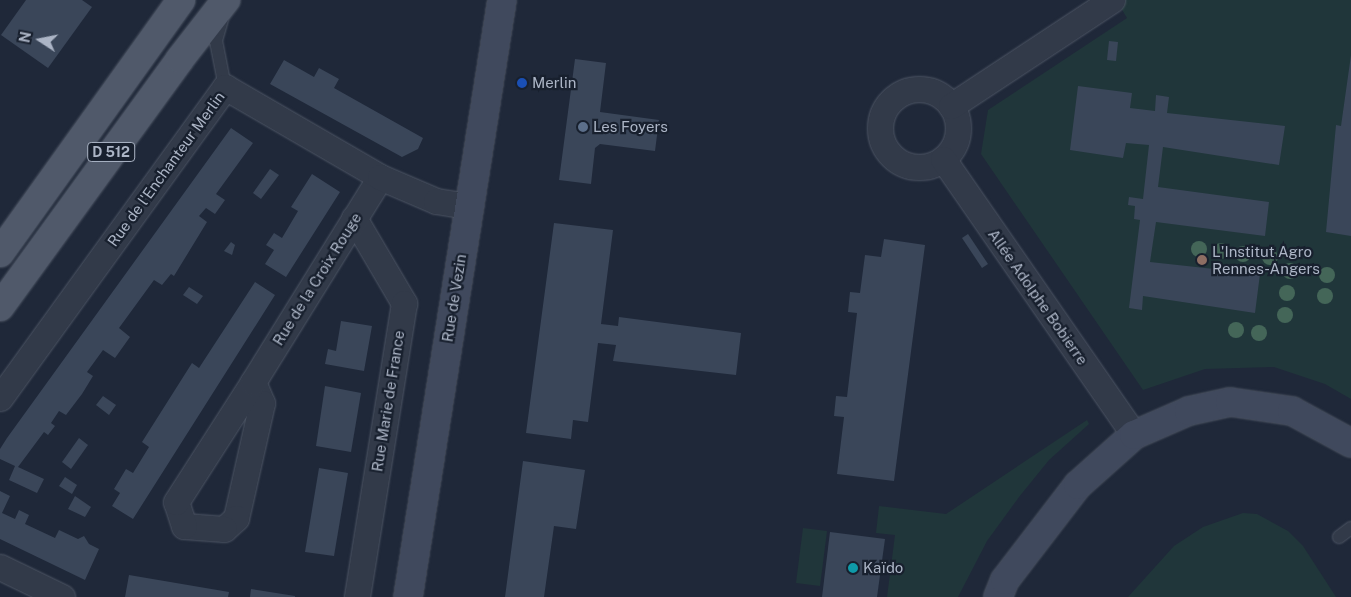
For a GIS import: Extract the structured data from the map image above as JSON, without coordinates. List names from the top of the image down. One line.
{"streets":{"main road":["D 512","Rue de Vezin"],"street":["Rue de l'Enchanteur Merlin","Rue de la Croix Rouge","Allée Adolphe Bobierre","Rue Marie de France"]},"crossings":[["Rue de l'Enchanteur Merlin","Rue de la Croix Rouge"],["Rue de l'Enchanteur Merlin","Rue de Vezin"],["Rue de la Croix Rouge","Rue Marie de France"]],"places":["Merlin","Les Foyers","L'Institut Agro Rennes-Angers","Kaïdo"],"north":"left"}
